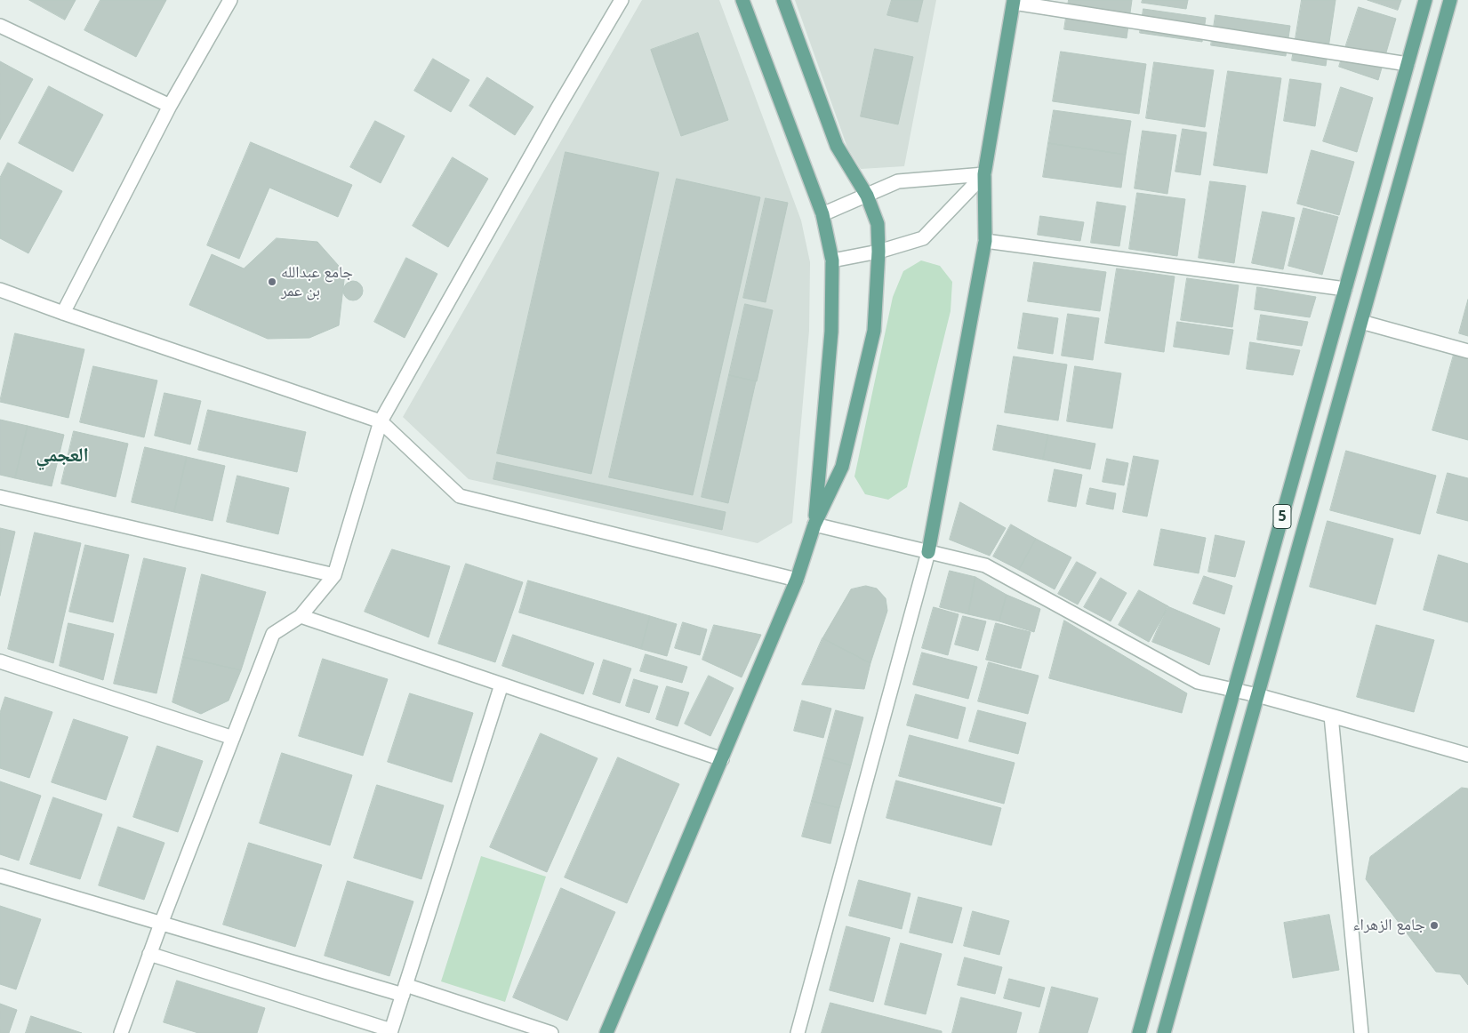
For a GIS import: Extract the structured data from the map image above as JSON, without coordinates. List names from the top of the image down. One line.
{"streets":{"main road":["5"]},"districts":["العجمي"],"places":["جامع عبدالله بن عمر","جامع الزهراء"]}
